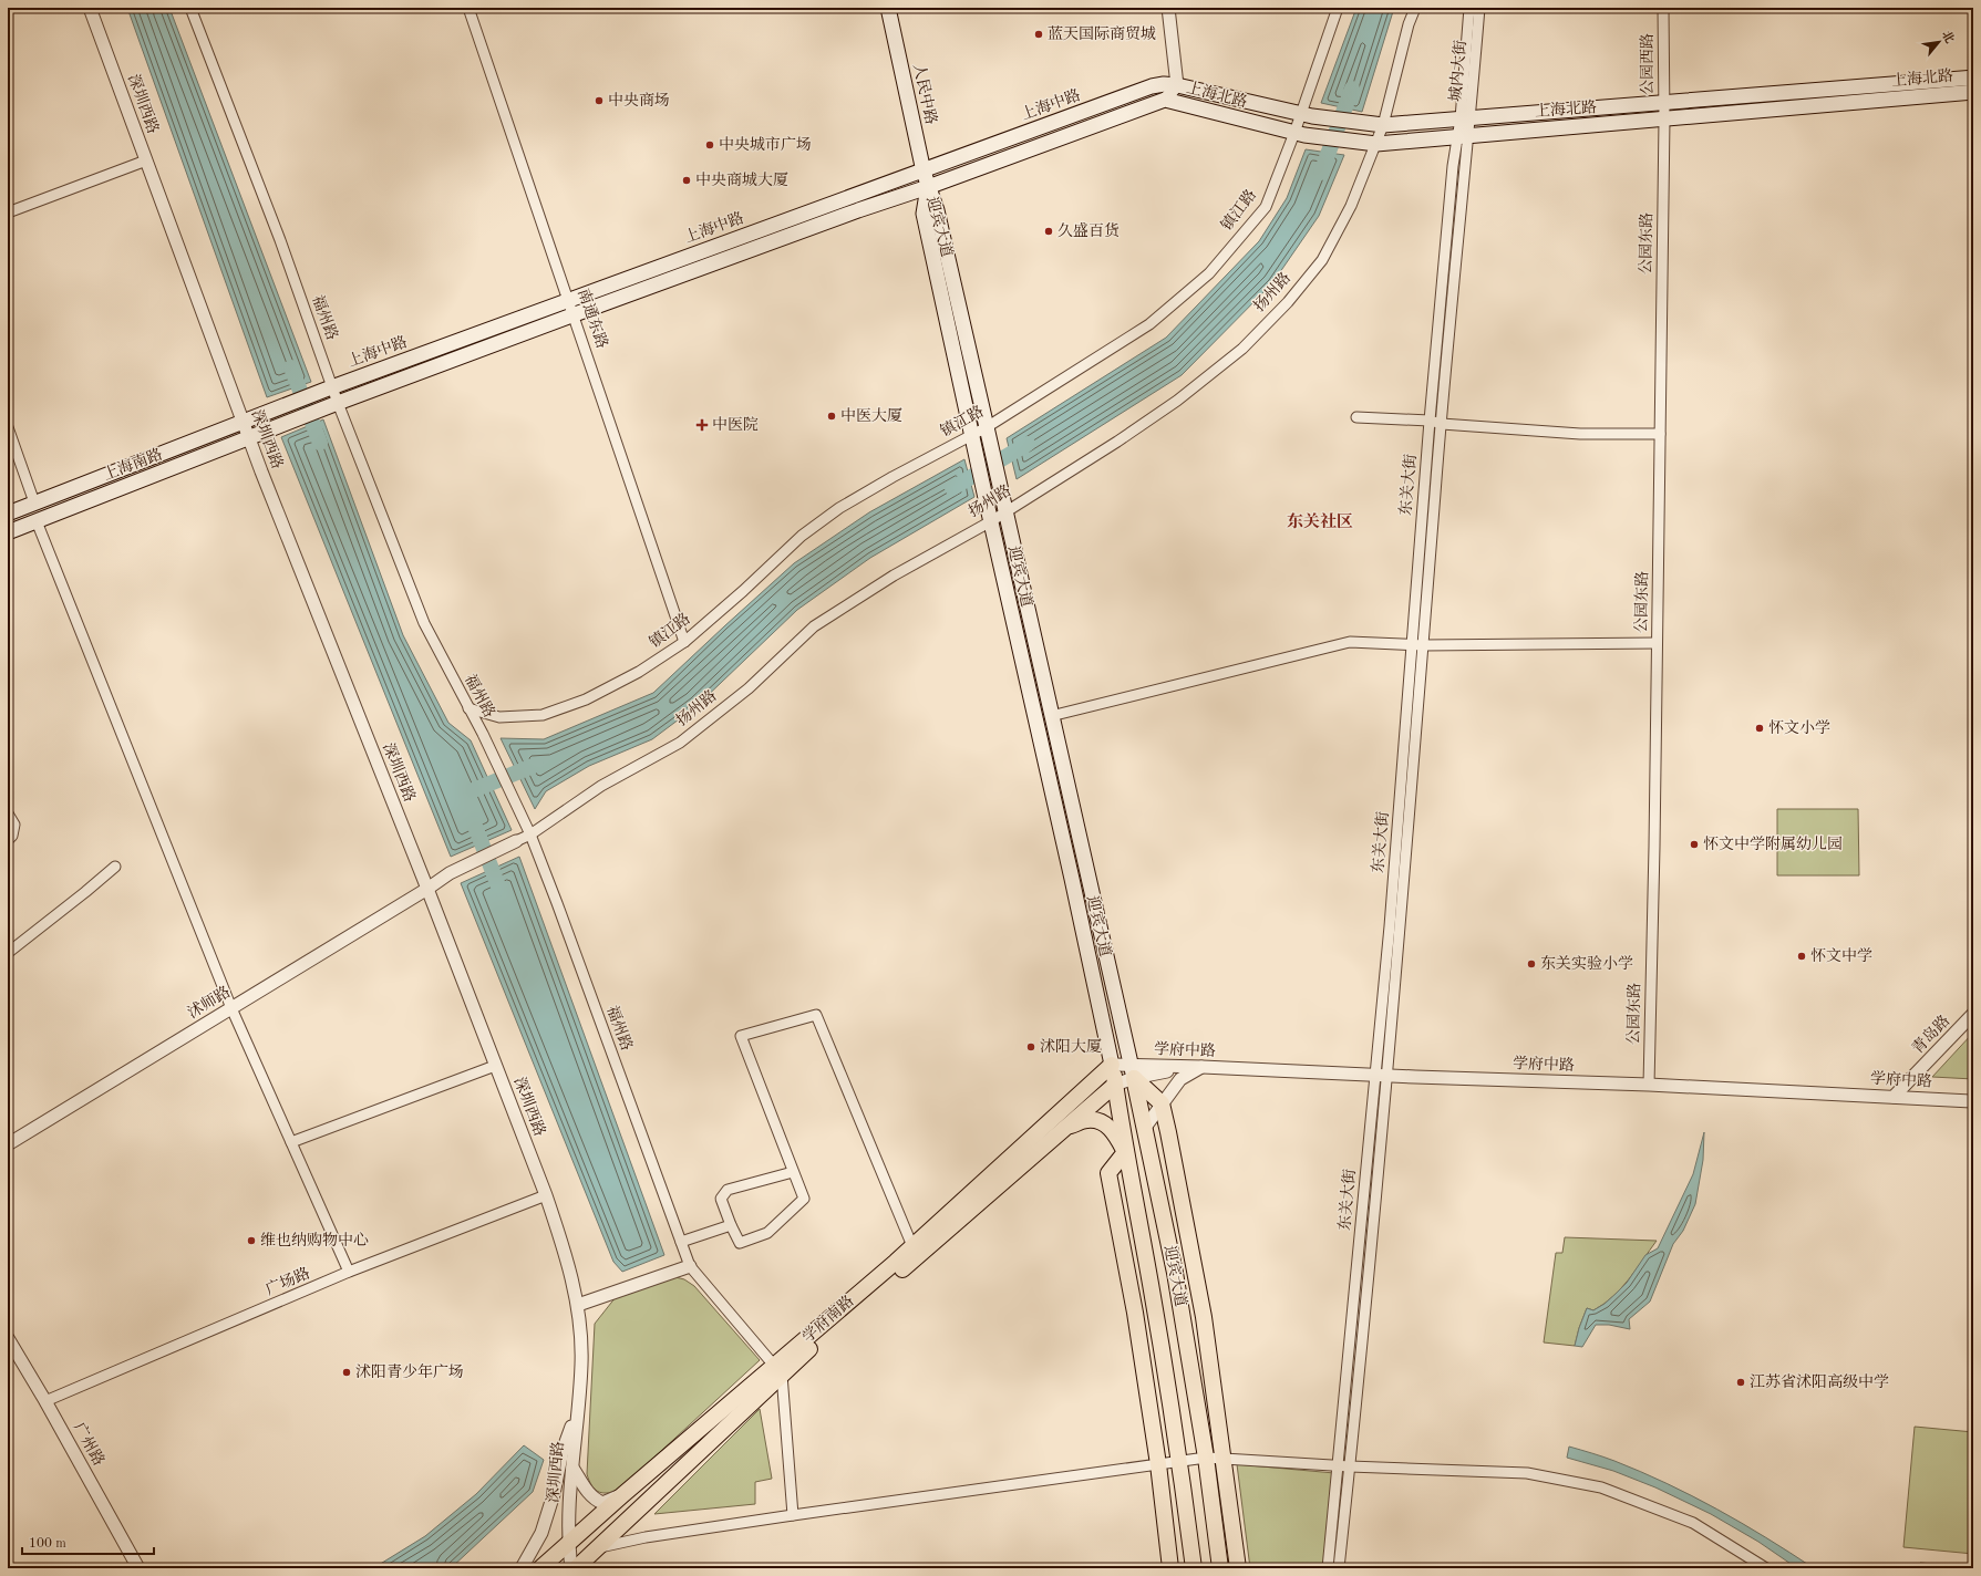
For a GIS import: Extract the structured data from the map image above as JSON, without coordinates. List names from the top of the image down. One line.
{"streets":{"main road":["上海北路","人民中路","上海中路","迎宾大道","上海南路","学府南路"],"street":["公园西路","城内大街","深圳西路","镇江路","公园东路","扬州路","福州路","南通东路","东关大街","沭师路","青岛路","学府中路","广场路","广州路"]},"crossings":[["公园西路","上海北路"],["公园西路","公园东路"],["城内大街","上海北路"],["城内大街","东关大街"],["上海北路","上海中路"],["上海北路","镇江路"],["上海北路","公园东路"],["上海北路","扬州路"],["上海北路","东关大街"],["人民中路","上海中路"],["人民中路","迎宾大道"],["深圳西路","扬州路"],["深圳西路","上海南路"],["深圳西路","沭师路"],["深圳西路","广场路"],["深圳西路","学府南路"],["上海中路","福州路"],["上海中路","南通东路"],["上海中路","上海南路"],["镇江路","迎宾大道"],["镇江路","福州路"],["镇江路","南通东路"],["迎宾大道","扬州路"],["迎宾大道","学府中路"],["迎宾大道","学府南路"],["公园东路","学府中路"],["扬州路","福州路"],["扬州路","沭师路"],["福州路","上海南路"],["福州路","学府南路"],["东关大街","学府中路"],["青岛路","学府中路"],["广场路","广州路"]],"districts":["东关社区"],"places":{"other":["蓝天国际商贸城","中央商场","中央城市广场","中央商城大厦","久盛百货","中医大厦","怀文小学","怀文中学附属幼儿园","怀文中学","东关实验小学","沭阳大厦","维也纳购物中心","沭阳青少年广场","江苏省沭阳高级中学"],"health":["中医院"]},"scale_bar":"100 m","north":"top right"}
